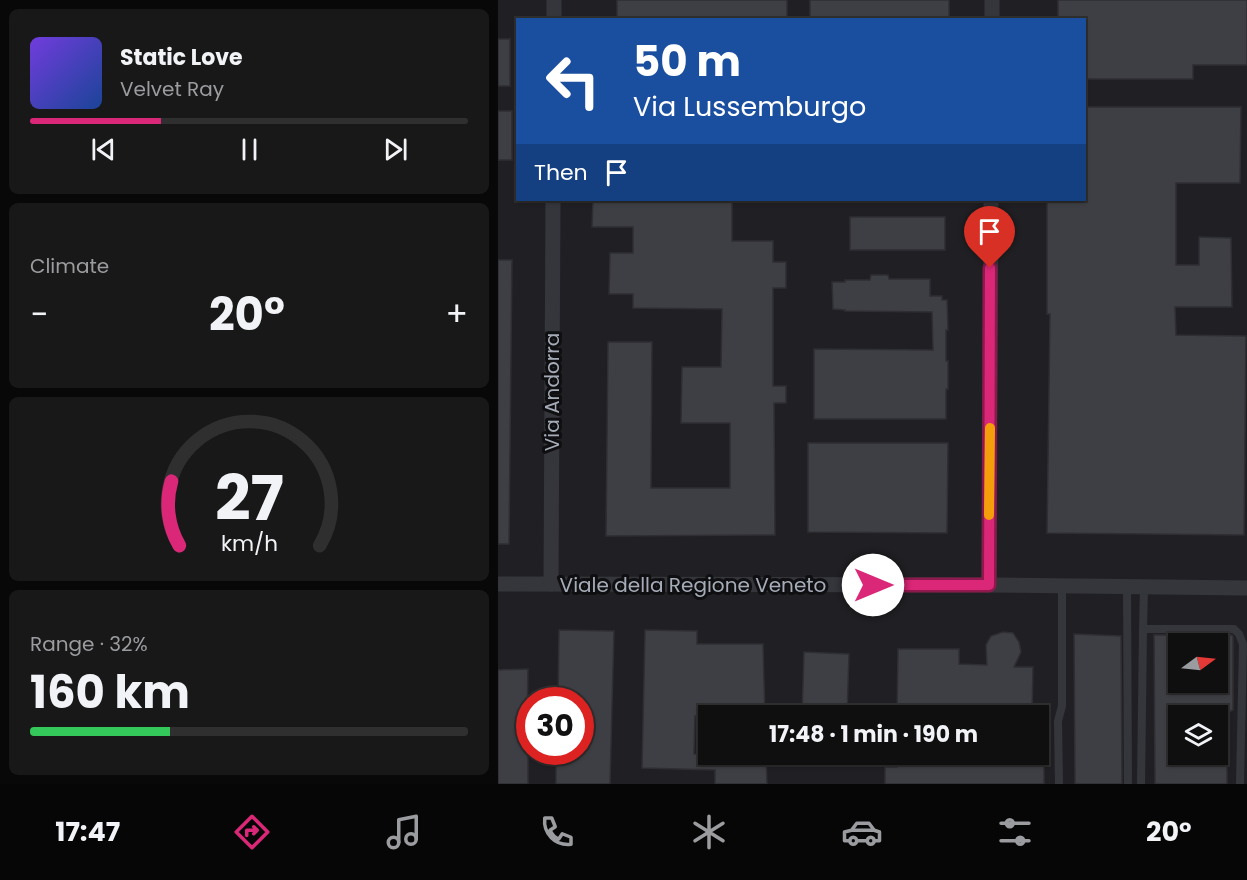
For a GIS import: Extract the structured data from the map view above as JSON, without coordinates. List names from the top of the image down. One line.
{"streets":{"street":["Via Andorra","Viale della Regione Veneto"]},"crossings":[["Via Andorra","Viale della Regione Veneto"]],"north":"right","page":{"turn":["50 m","Via Lussemburgo"],"song":["Static Love","Velvet Ray"],"then":"Then","tile":["Climate",["Range · 32%","160 km"]],"heat":["−","20°","+"],"limit":"30","trip":"17:48 · 1 min · 190 m","tabs":["17:47","20°"],"gauge":["27","km/h"]}}
